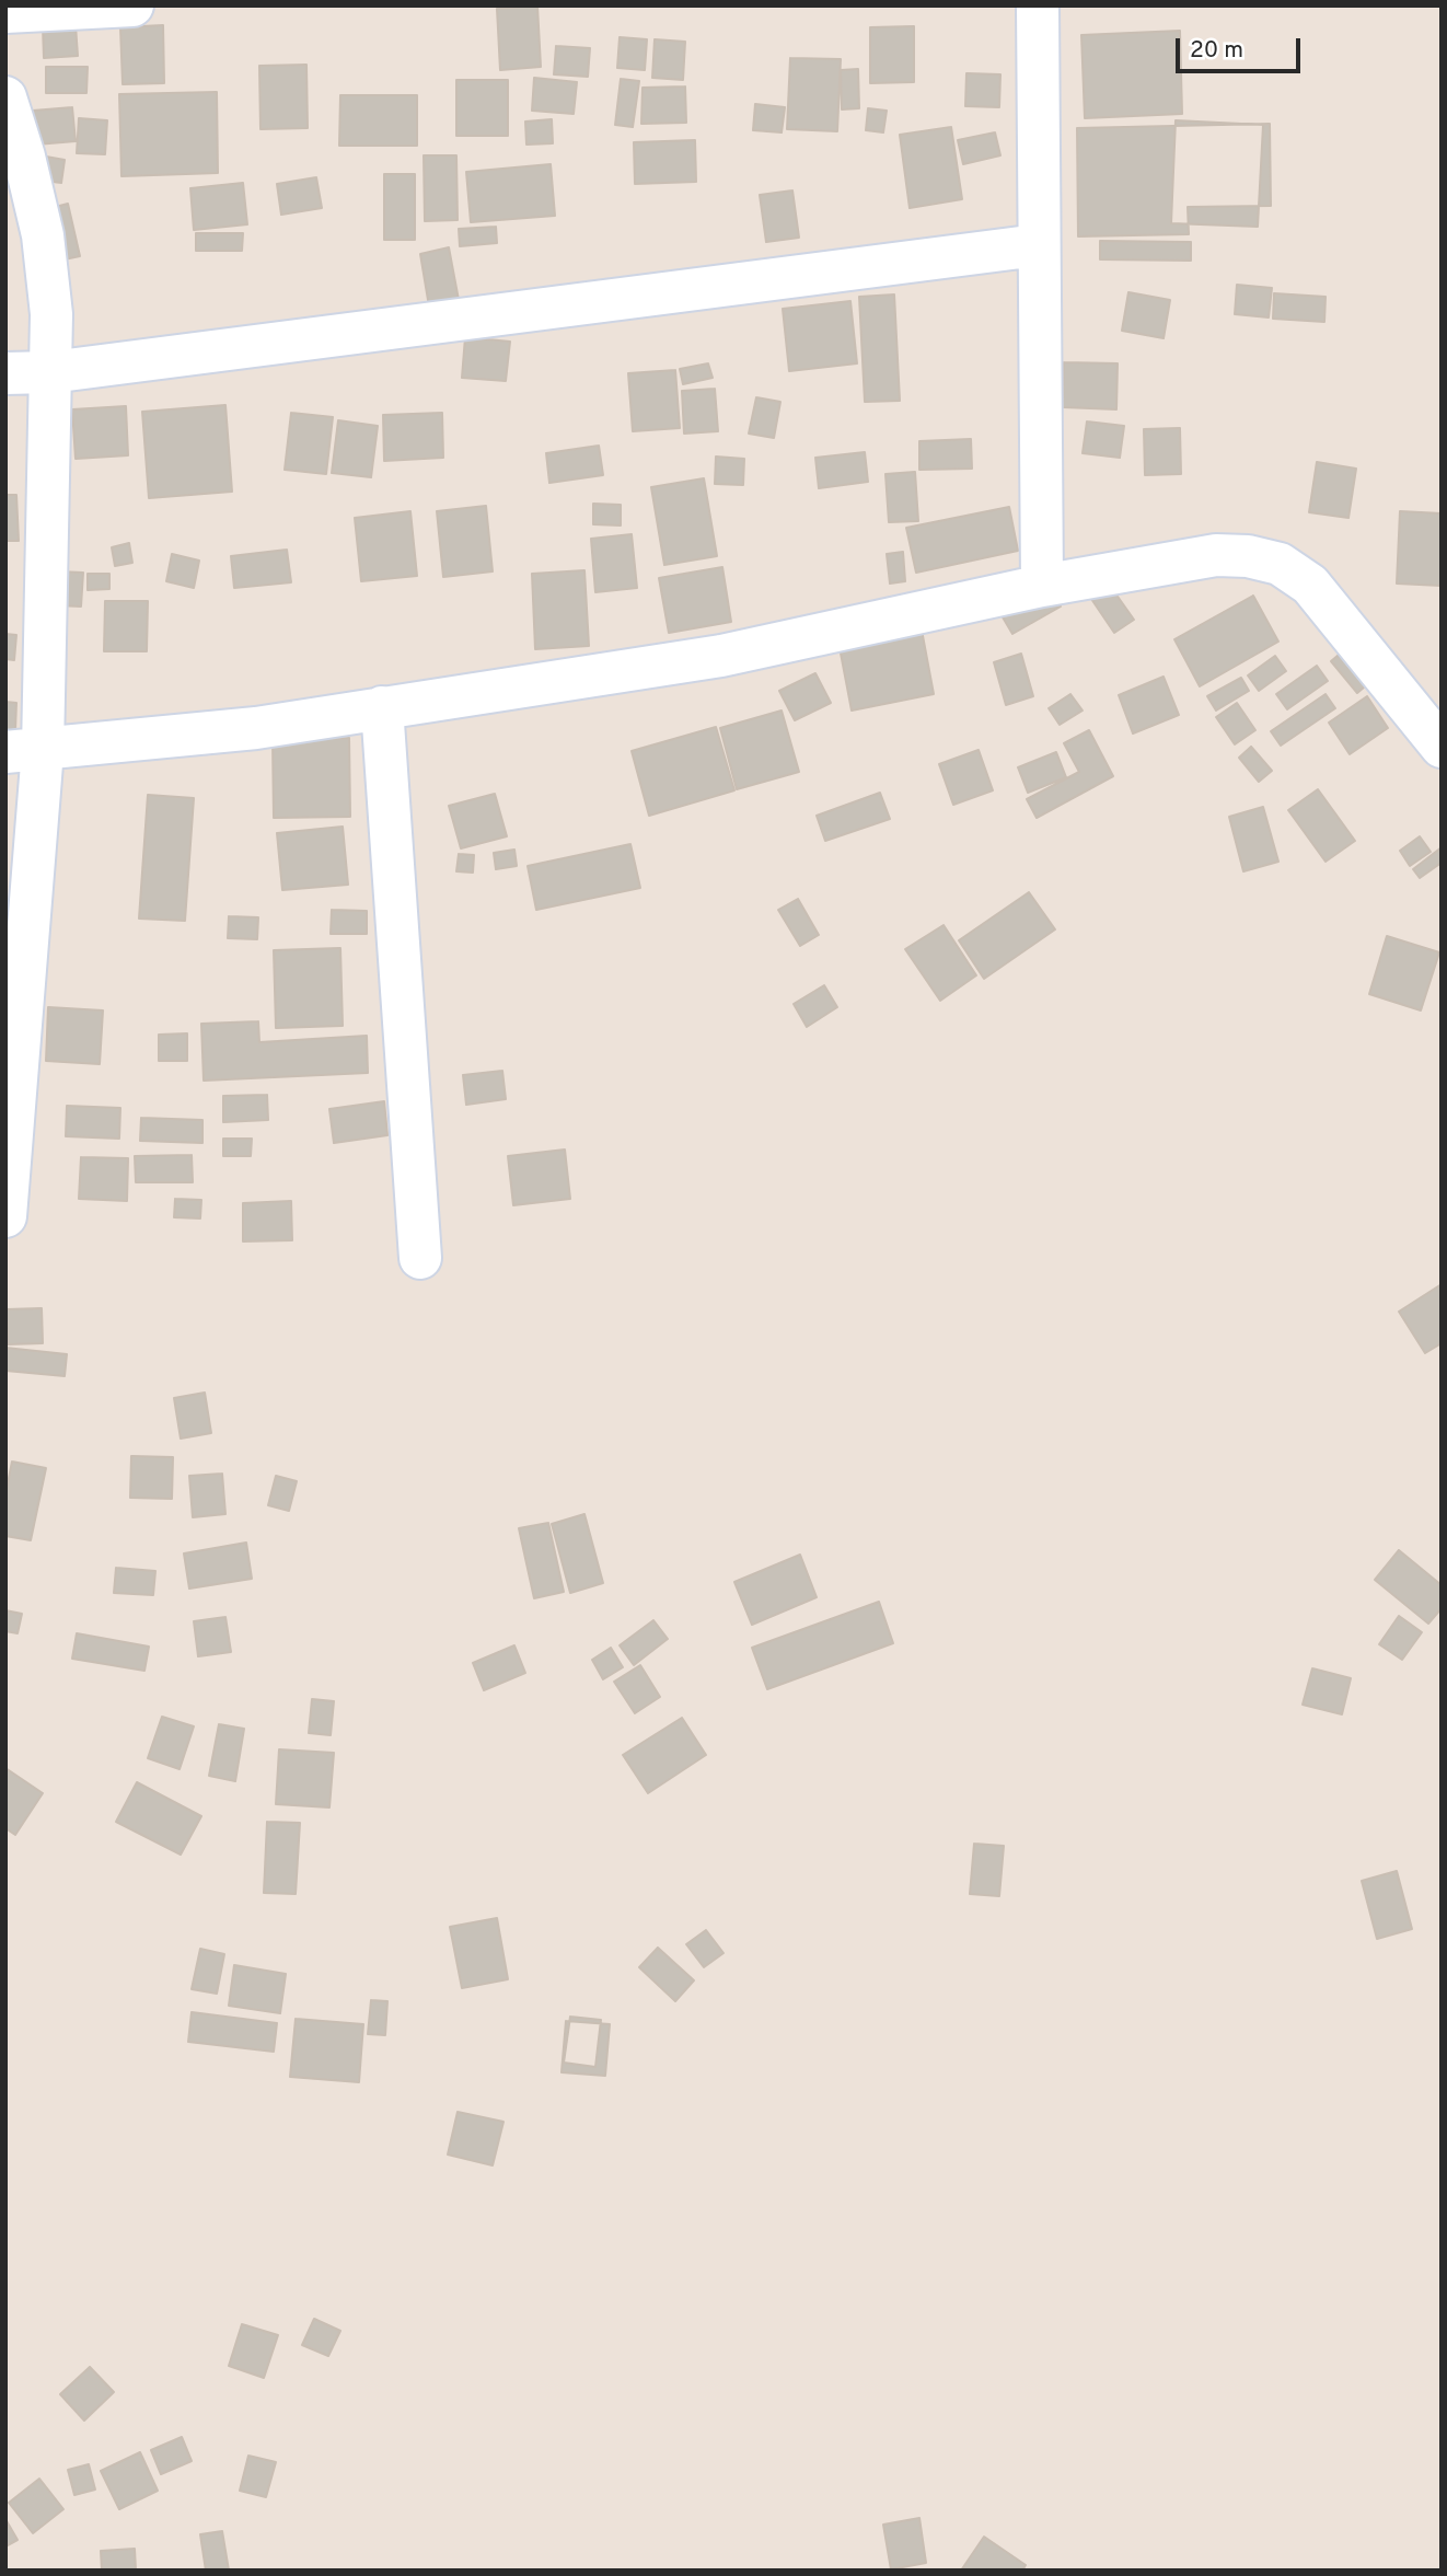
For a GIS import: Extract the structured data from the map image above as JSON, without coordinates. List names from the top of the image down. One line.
{"scale_bar":"20 m"}
